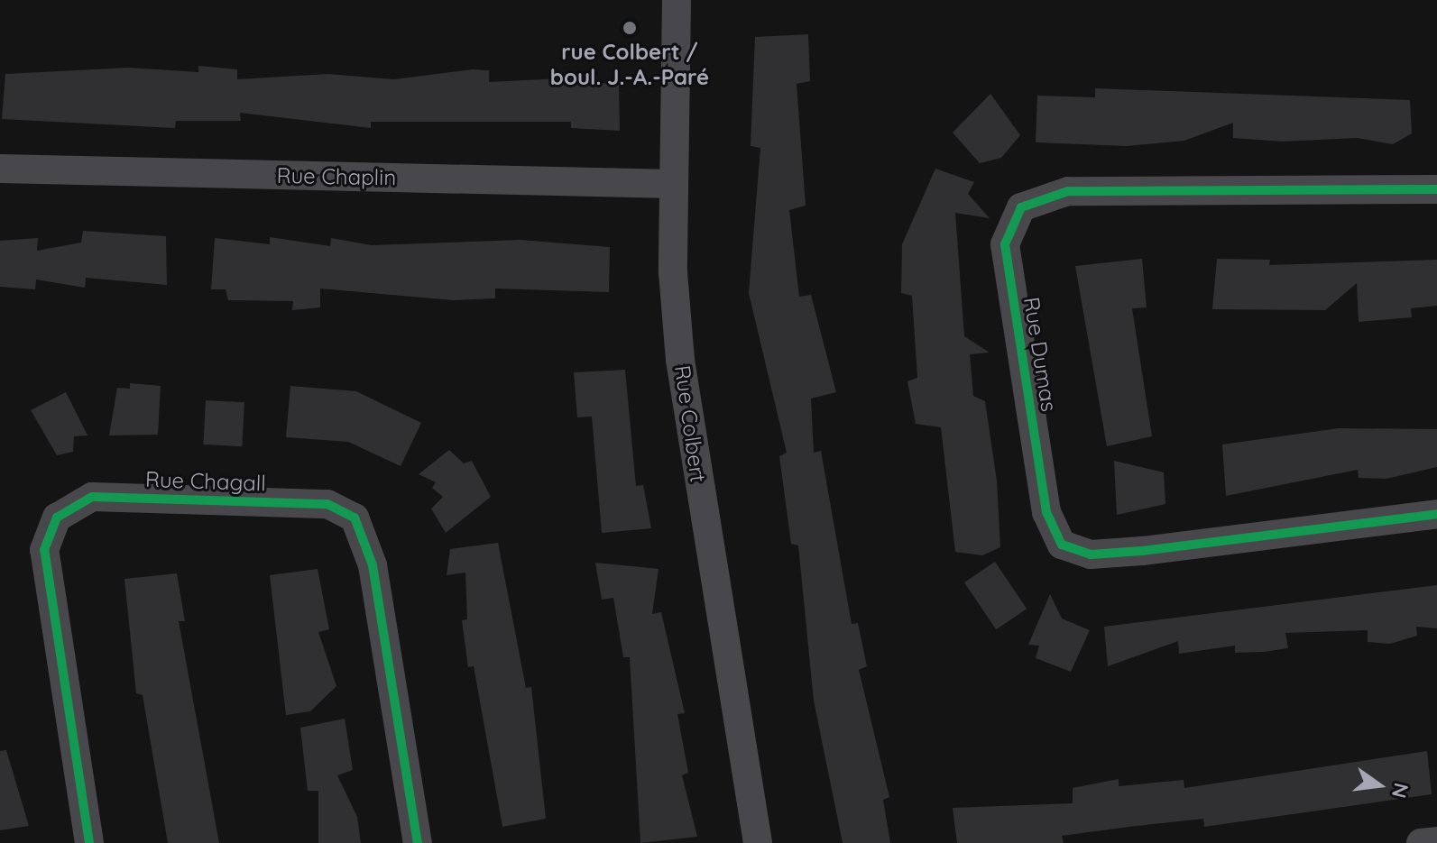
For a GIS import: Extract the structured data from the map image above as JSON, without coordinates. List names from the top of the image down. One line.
{"streets":{"street":["Rue Chaplin","Rue Dumas","Rue Colbert","Rue Chagall"]},"crossings":[["Rue Chaplin","Rue Colbert"]],"places":["rue Colbert / boul. J.-A.-Paré"],"north":"right"}
